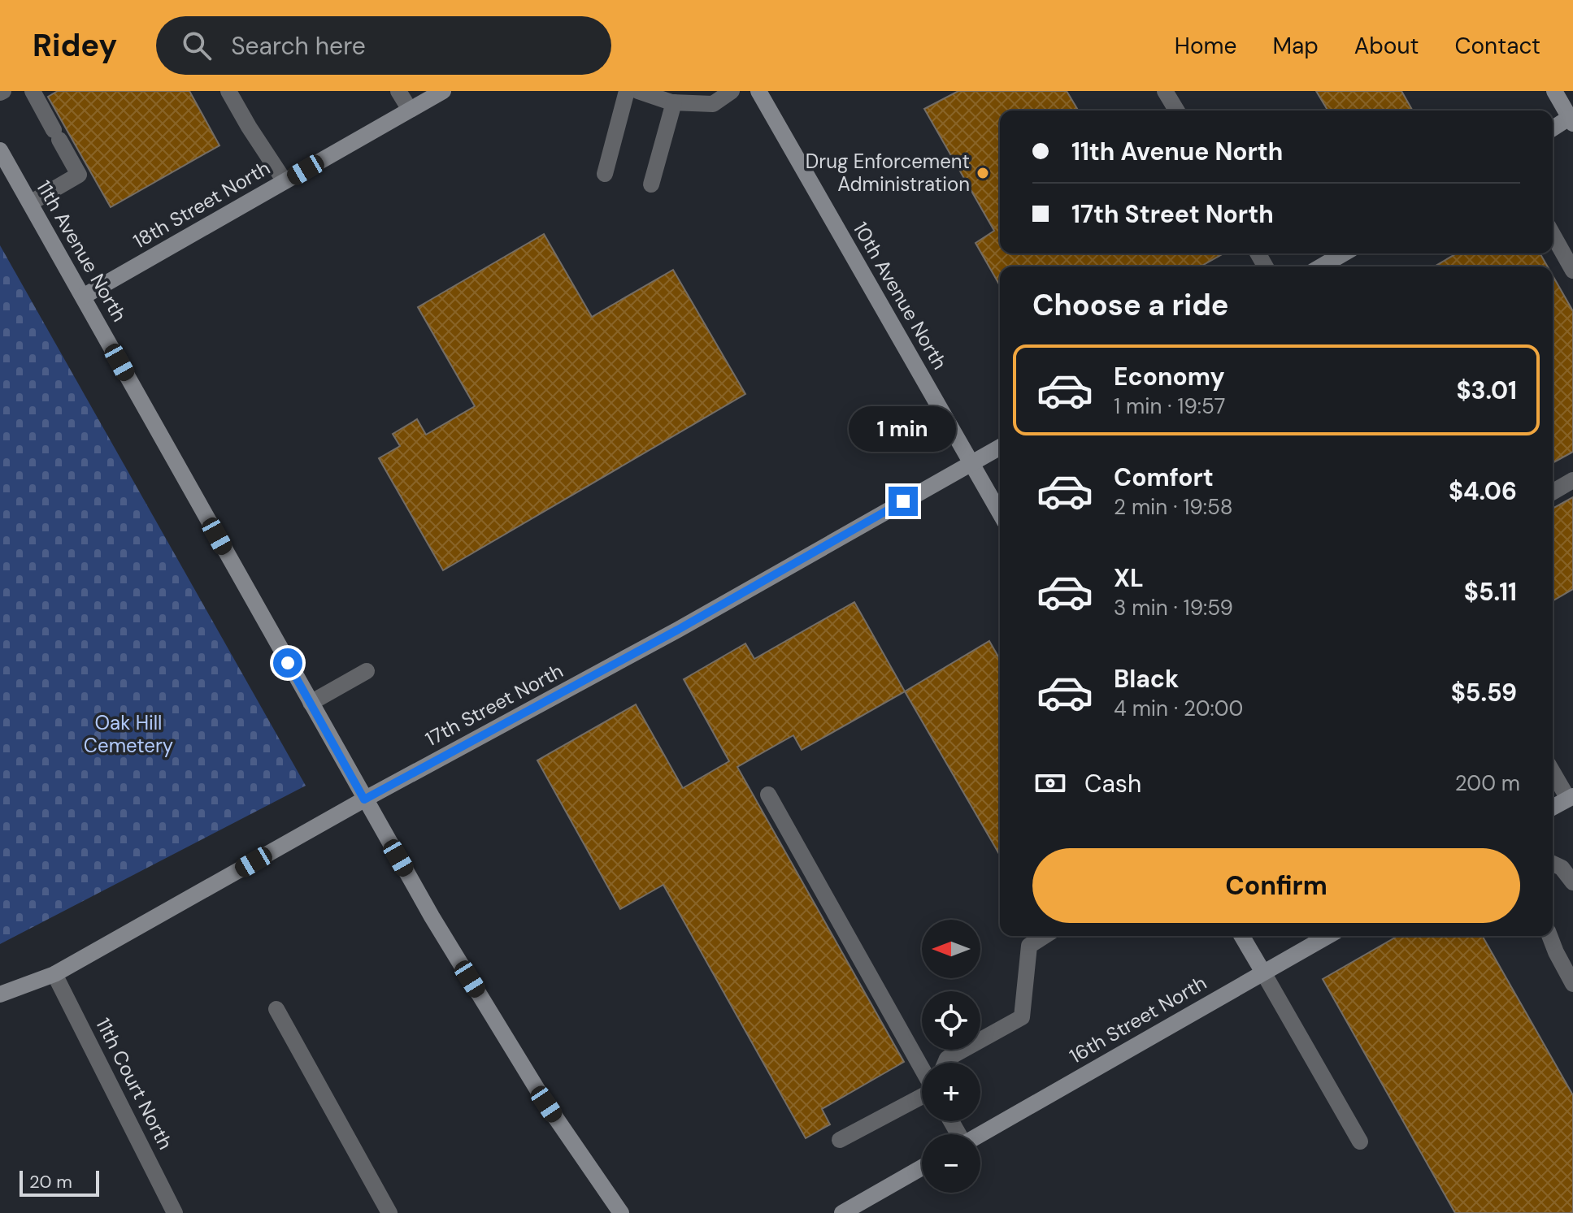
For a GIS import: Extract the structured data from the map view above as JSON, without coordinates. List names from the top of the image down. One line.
{"streets":{"street":["18th Street North","11th Avenue North","10th Avenue North","17th Street North","16th Street North","11th Court North"]},"crossings":[["18th Street North","11th Avenue North"],["11th Avenue North","17th Street North"],["10th Avenue North","17th Street North"],["17th Street North","11th Court North"]],"parks":["Oak Hill Cemetery"],"places":["Drug Enforcement Administration"],"scale_bar":"20 m","north":"left","page":{"header":"Ridey","search":"Search here","nav":["Home","Map","About","Contact"],"banner":["11th Avenue North","17th Street North"],"heading":"Choose a ride","list":[{"name":"Economy","note":"1 min · 19:57","value":"$3.01"},{"name":"Comfort","note":"2 min · 19:58","value":"$4.06"},{"name":"XL","note":"3 min · 19:59","value":"$5.11"},{"name":"Black","note":"4 min · 20:00","value":"$5.59"}],"bubble":"1 min","pay":["Cash","200 m"],"buttons":"Confirm","map_buttons":["+","−"],"scale":"20 m"}}
